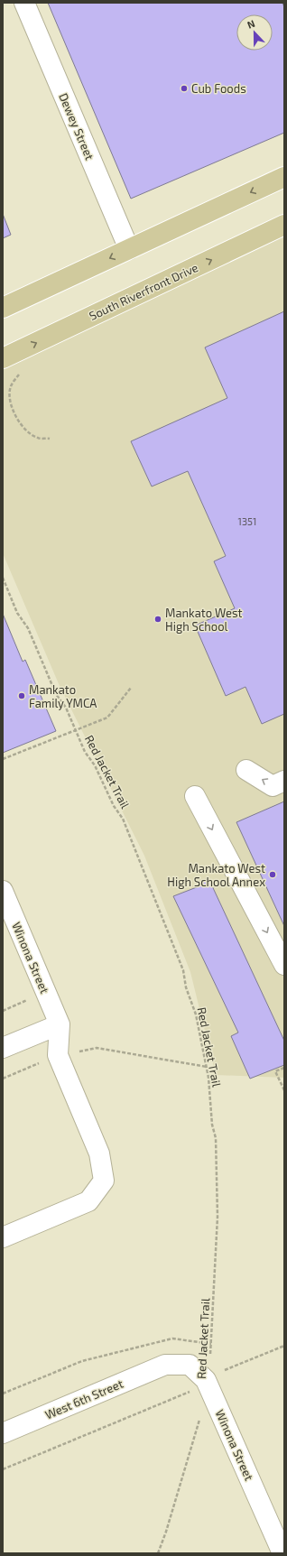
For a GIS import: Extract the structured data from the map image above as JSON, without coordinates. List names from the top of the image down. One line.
{"streets":{"main road":["South Riverfront Drive"],"street":["Dewey Street","Winona Street","West 6th Street"],"path":["Red Jacket Trail"]},"crossings":[["Red Jacket Trail","Winona Street"],["Winona Street","West 6th Street"]],"places":["Cub Foods","Mankato West High School","Mankato Family YMCA","Mankato West High School Annex"],"house_numbers":["1351"],"north":"top"}
